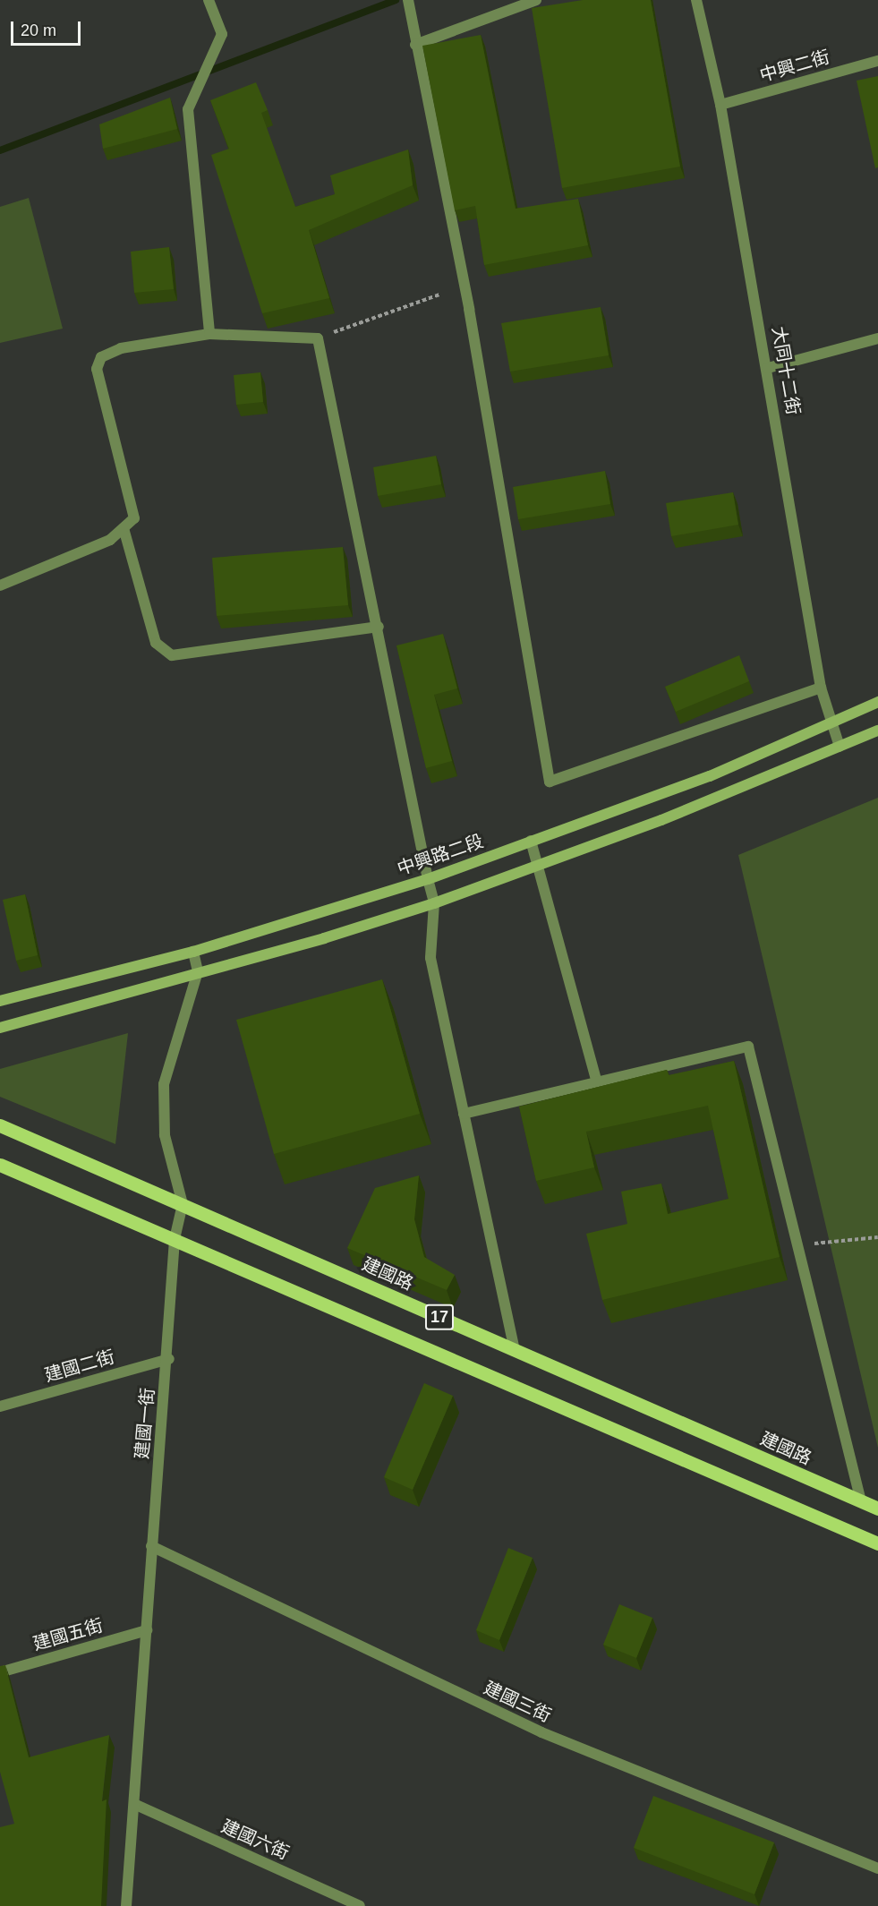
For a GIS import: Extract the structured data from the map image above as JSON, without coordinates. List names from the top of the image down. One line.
{"streets":{"main road":["中興路二段","建國路","17"],"street":["中興二街","大同十二街","建國二街","建國一街","建國五街","建國三街","建國六街"]},"crossings":[["中興二街","大同十二街"],["大同十二街","中興路二段"],["中興路二段","建國一街"],["建國路","建國一街"],["17","建國一街"],["建國二街","建國一街"],["建國一街","建國五街"],["建國一街","建國三街"],["建國一街","建國六街"]],"scale_bar":"20 m"}
